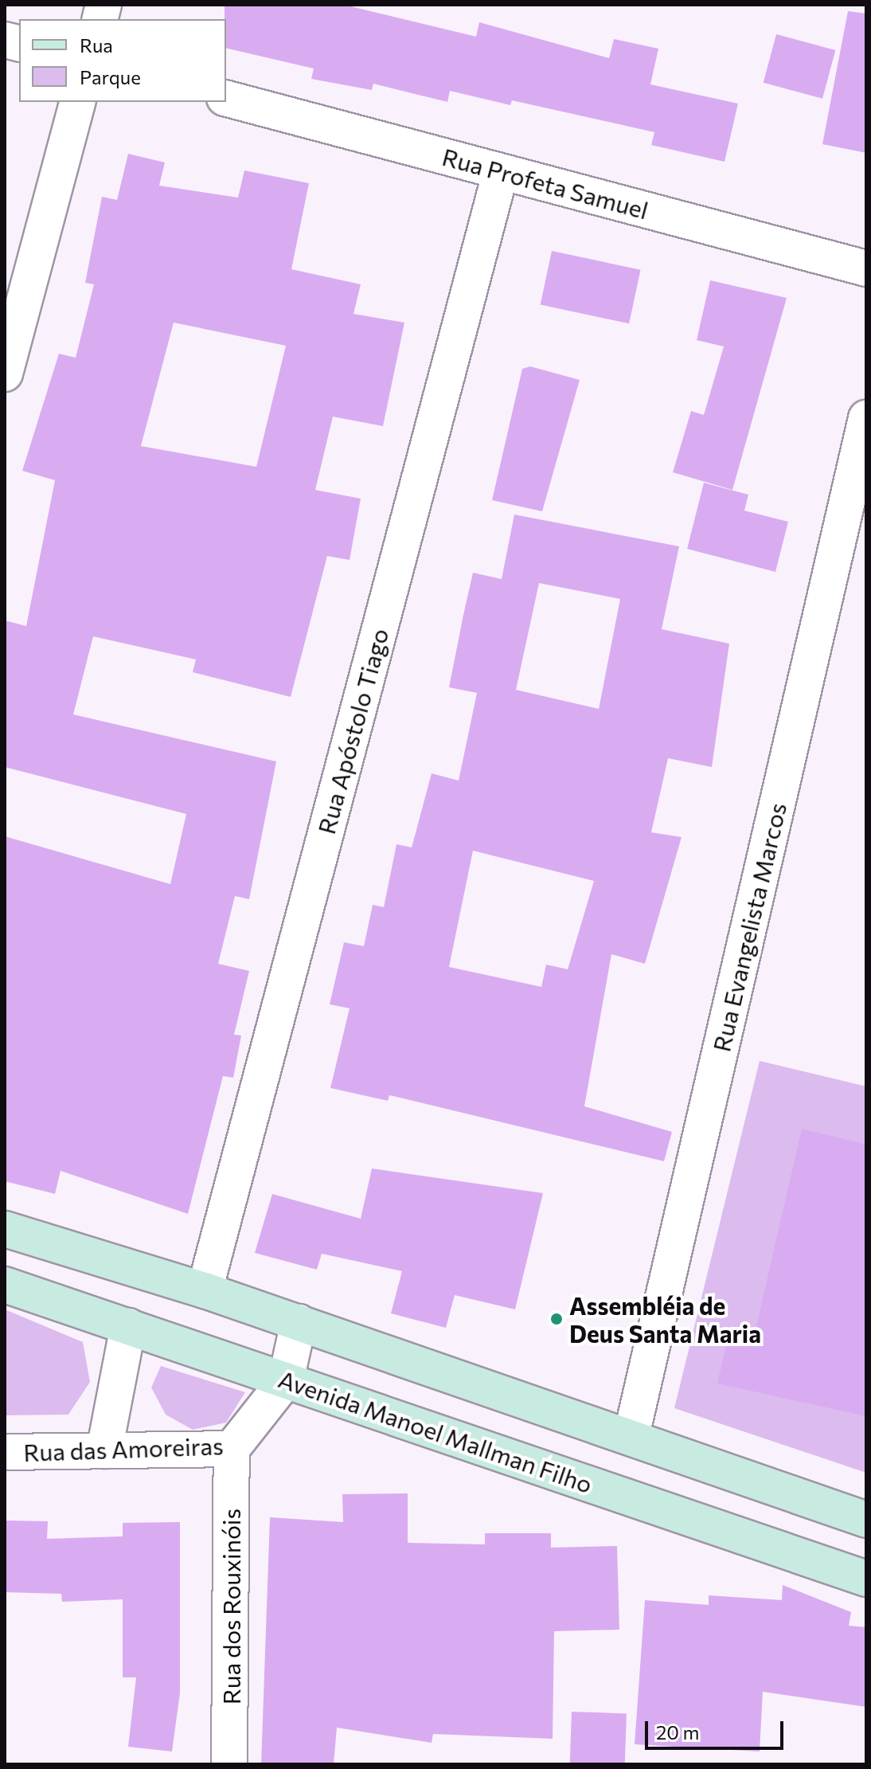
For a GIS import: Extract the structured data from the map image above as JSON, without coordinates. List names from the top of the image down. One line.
{"streets":{"street":["Rua Profeta Samuel","Rua Apóstolo Tiago","Rua Evangelista Marcos","Avenida Manoel Mallman Filho","Rua das Amoreiras","Rua dos Rouxinóis"]},"crossings":[["Rua Profeta Samuel","Rua Apóstolo Tiago"],["Avenida Manoel Mallman Filho","Rua das Amoreiras"],["Rua das Amoreiras","Rua dos Rouxinóis"]],"places":["Assembléia de Deus Santa Maria"],"legend":["Rua","Parque"],"scale_bar":"20 m"}
